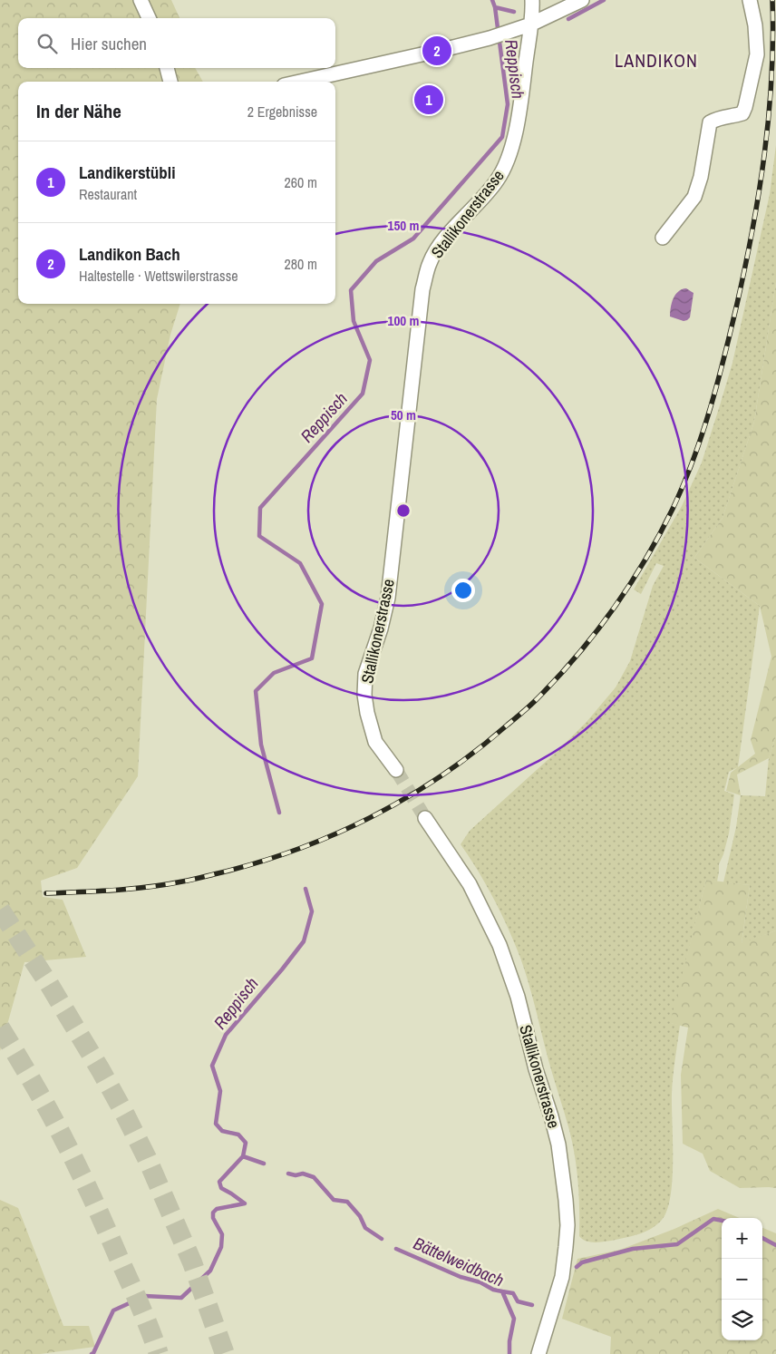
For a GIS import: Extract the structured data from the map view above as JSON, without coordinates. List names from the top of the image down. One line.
{"streets":{"street":["Stallikonerstrasse"]},"districts":["LANDIKON"],"water":["Reppisch","Bättelweidbach"],"page":{"search":"Hier suchen","pins":["2","1"],"heading":["In der Nähe","2 Ergebnisse"],"list":[{"mark":"1","name":"Landikerstübli","note":"Restaurant","value":"260 m"},{"mark":"2","name":"Landikon Bach","note":"Haltestelle · Wettswilerstrasse","value":"280 m"}],"map_buttons":["+","−"]},"rings":["150 m","100 m","50 m"]}
